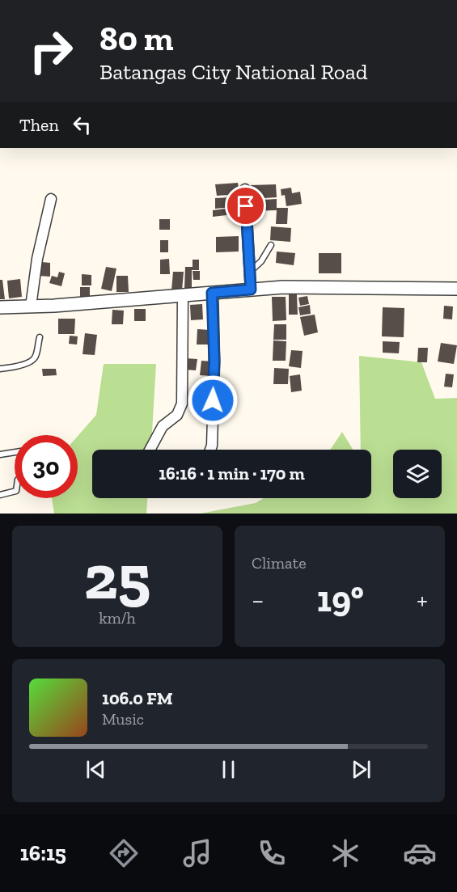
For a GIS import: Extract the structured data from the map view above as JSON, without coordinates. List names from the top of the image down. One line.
{"page":{"turn":["80 m","Batangas City National Road"],"then":"Then","limit":"30","trip":"16:16 · 1 min · 170 m","tile":[["25","km/h"],"Climate"],"heat":["−","19°","+"],"song":["106.0 FM","Music"],"tabs":"16:15"}}
